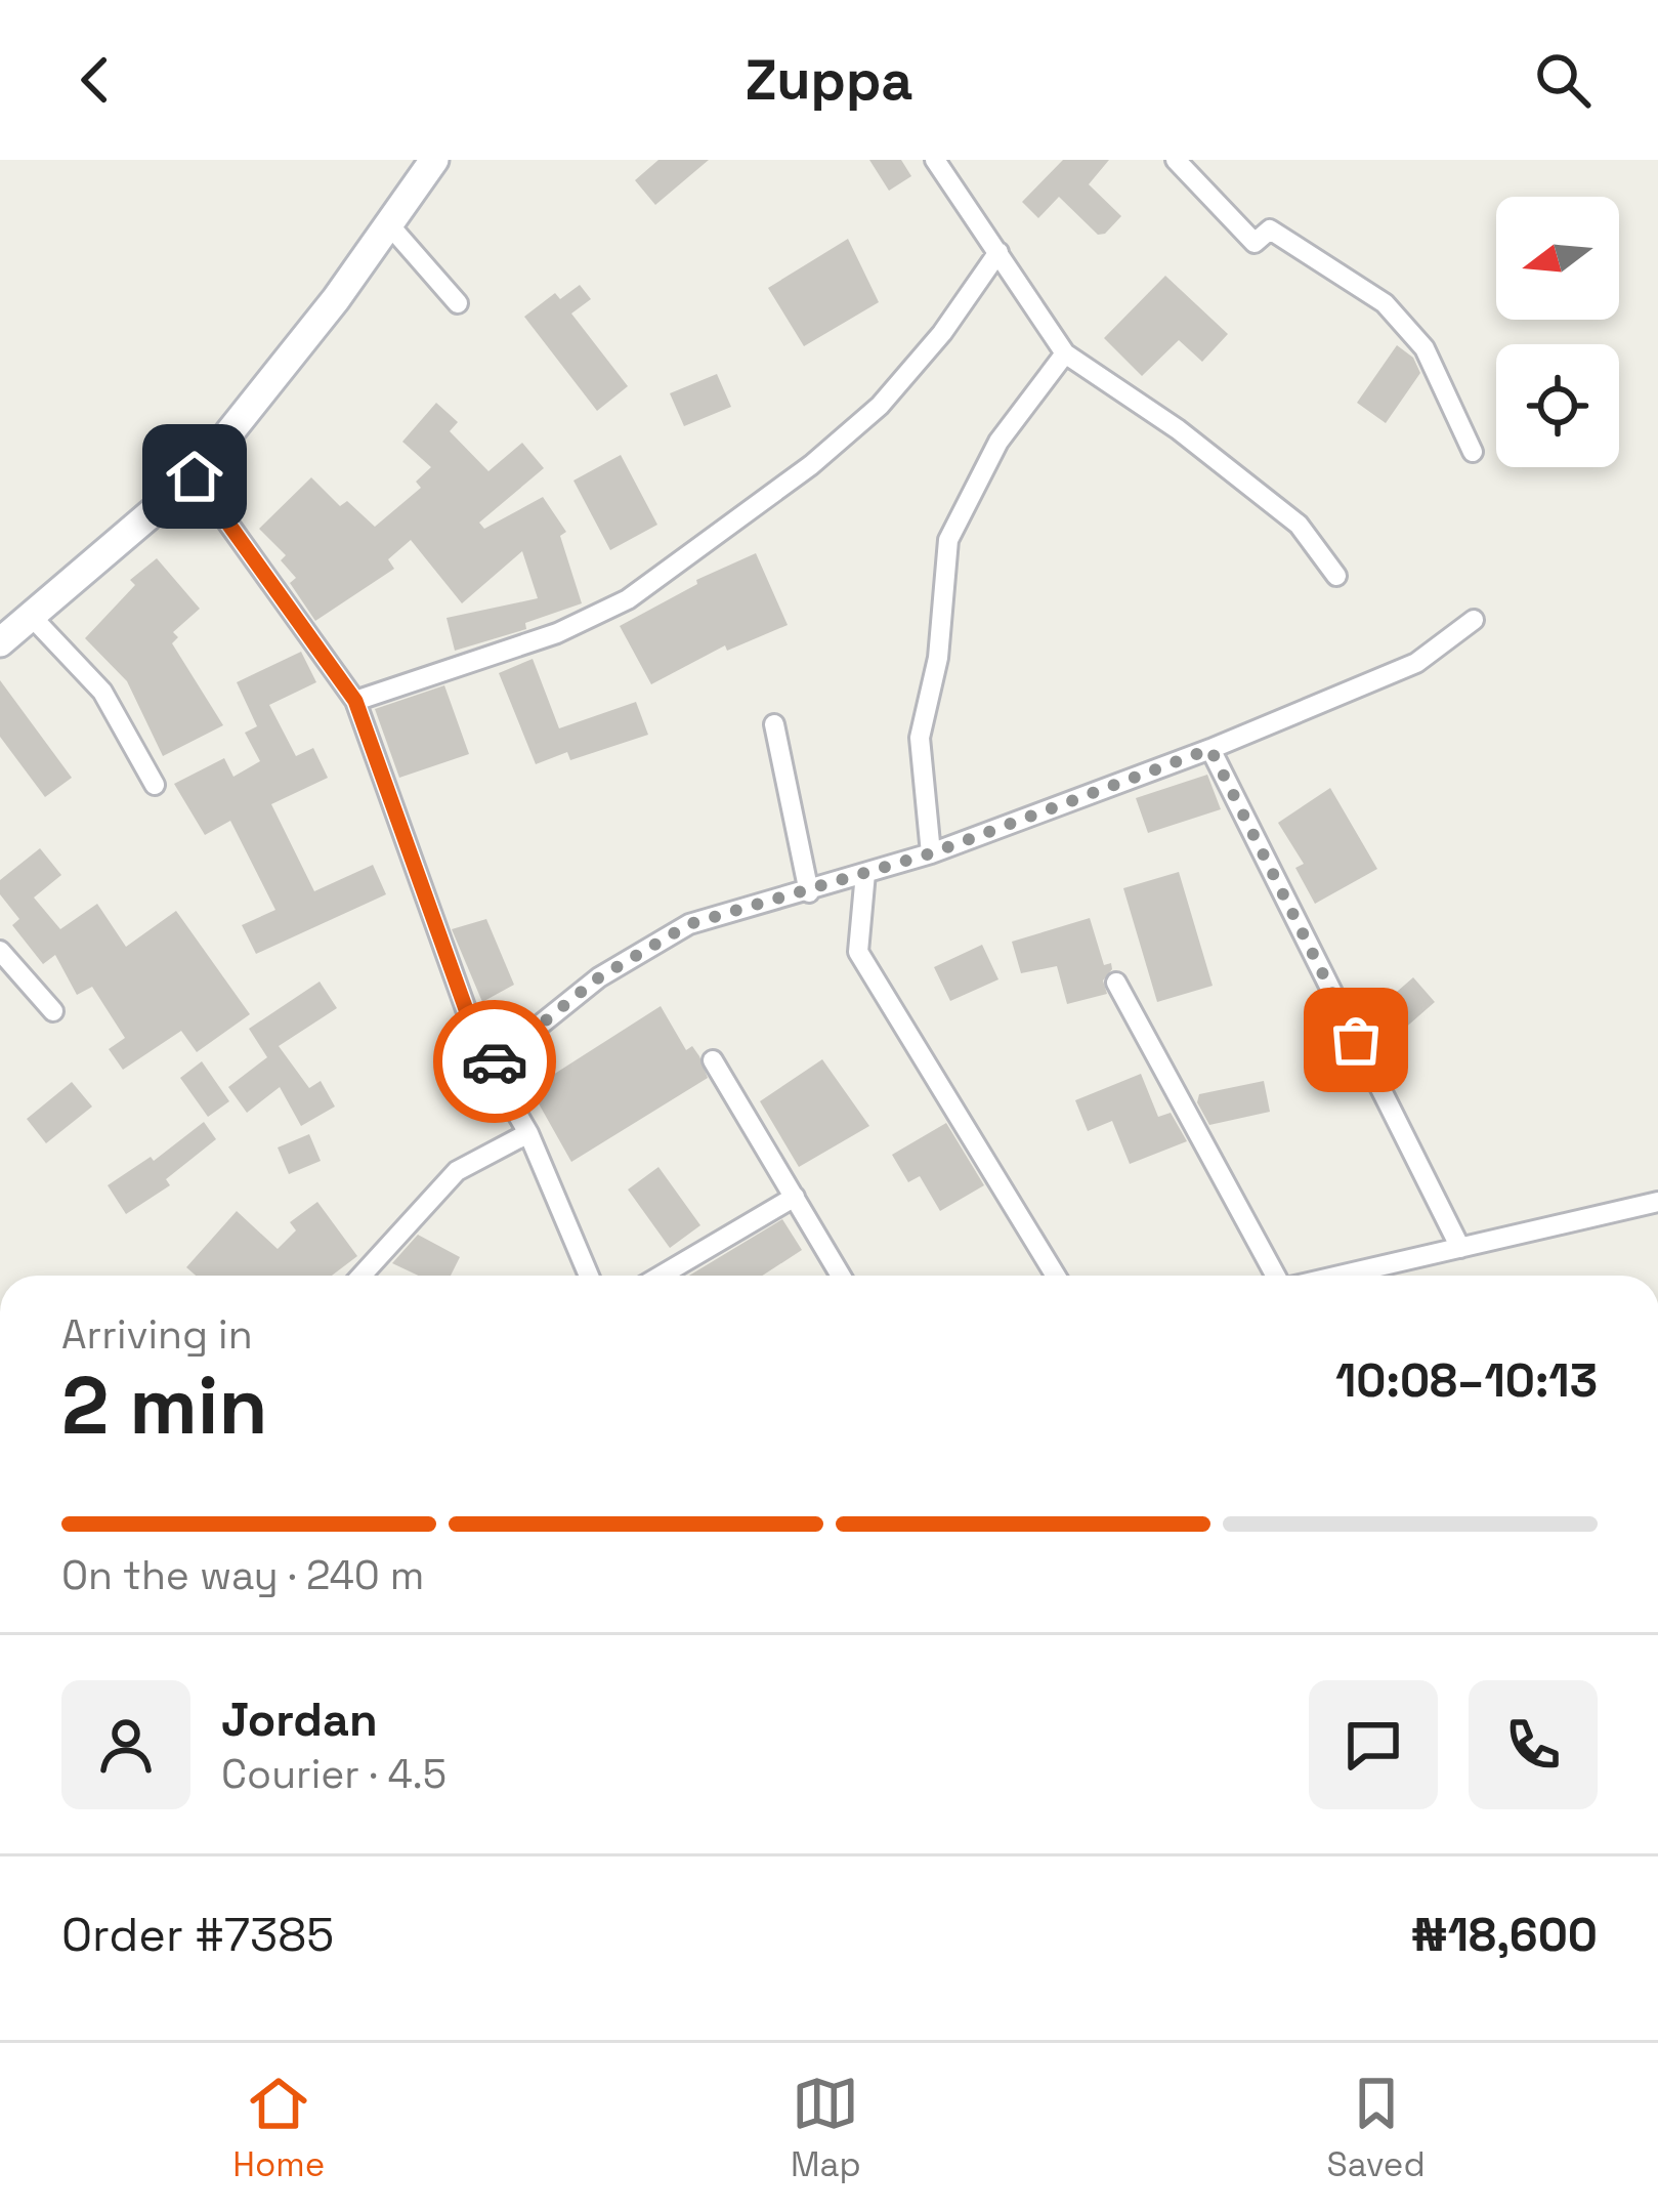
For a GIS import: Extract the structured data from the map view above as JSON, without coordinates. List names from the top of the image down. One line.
{"north":"left","page":{"header":"Zuppa","heading":["2 min","Arriving in","10:08–10:13"],"panel":["Jordan","Courier · 4.5","Order #7385","₦18,600"],"bar":"On the way · 240 m","tabs":["Home","Map","Saved"]}}
